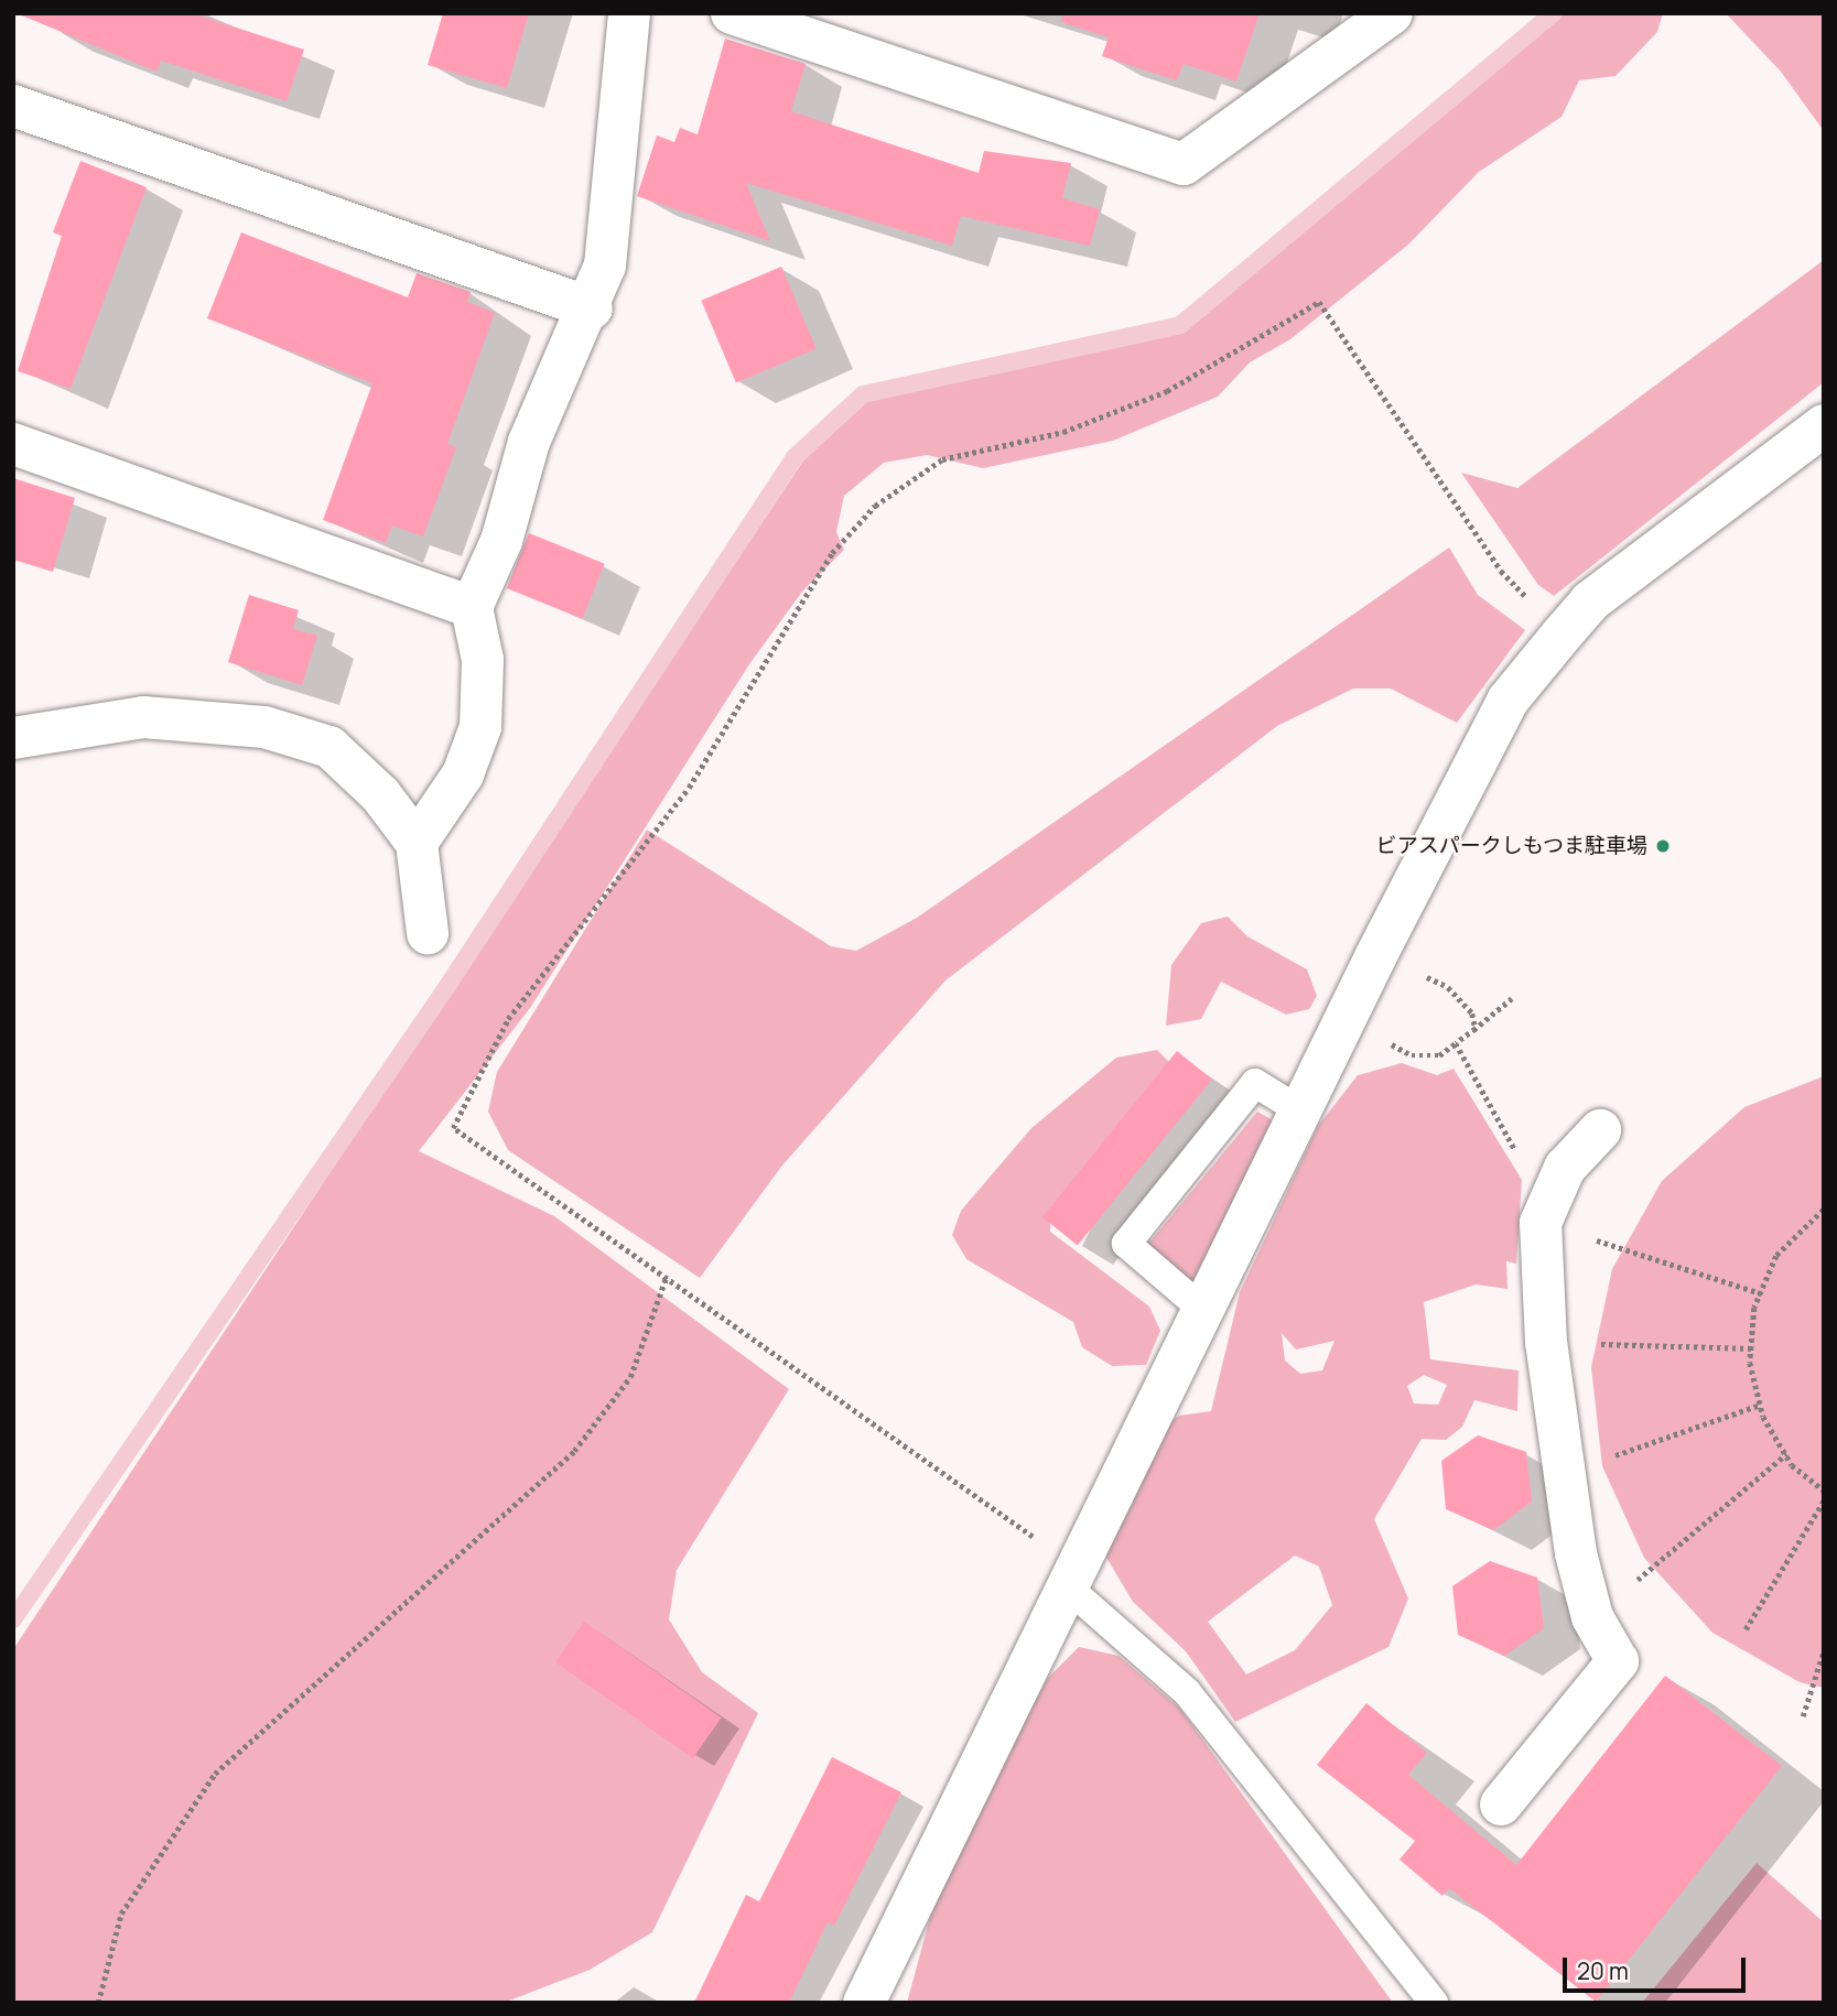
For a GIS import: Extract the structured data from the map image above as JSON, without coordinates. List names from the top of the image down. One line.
{"places":["ビアスパークしもつま駐車場"],"scale_bar":"20 m"}
